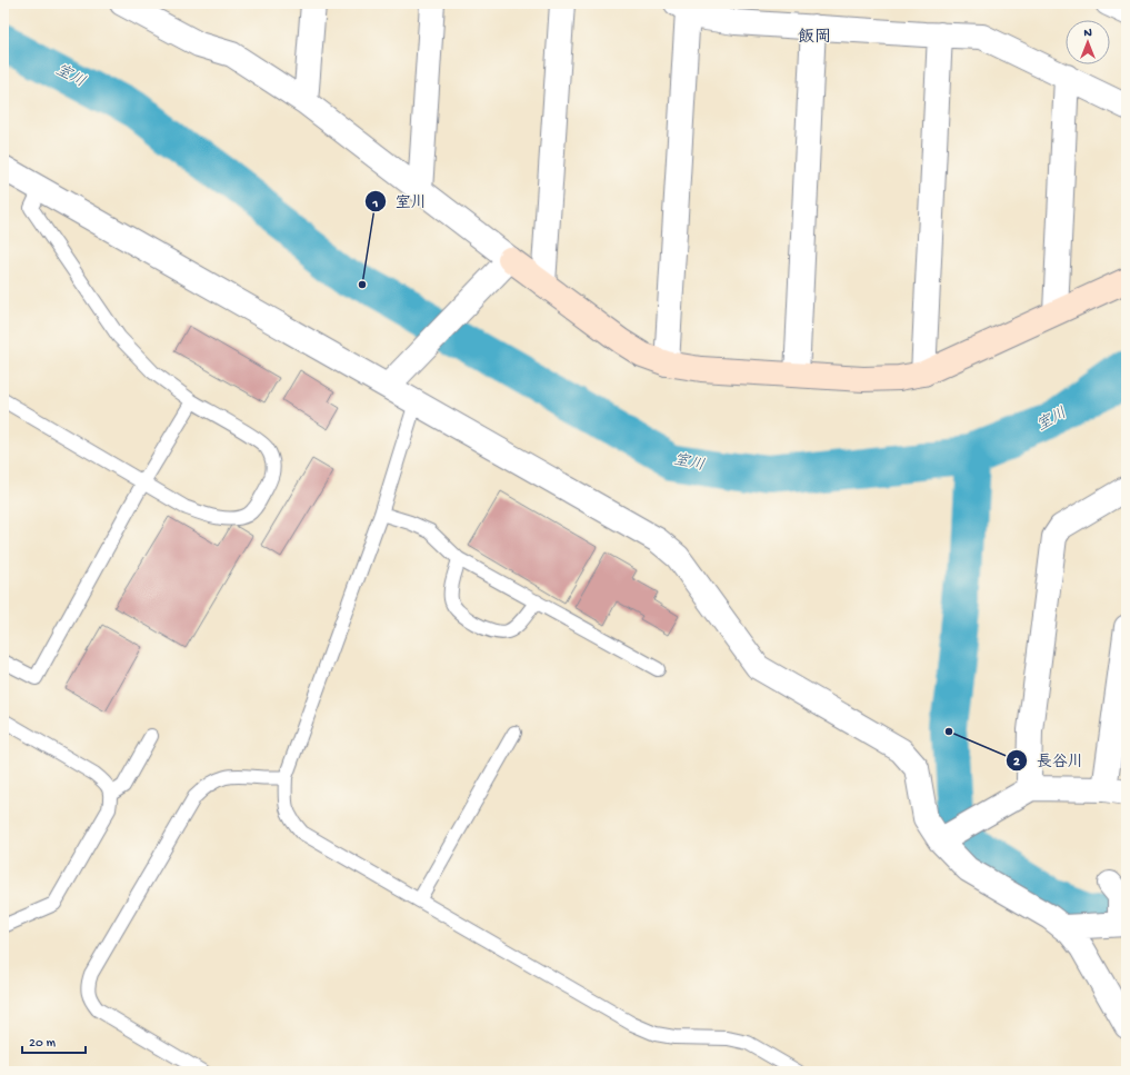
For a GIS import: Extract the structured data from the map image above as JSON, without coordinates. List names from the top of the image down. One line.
{"districts":["飯岡"],"water":["室川"],"places":["室川","長谷川"],"scale_bar":"20 m","north":"top"}
